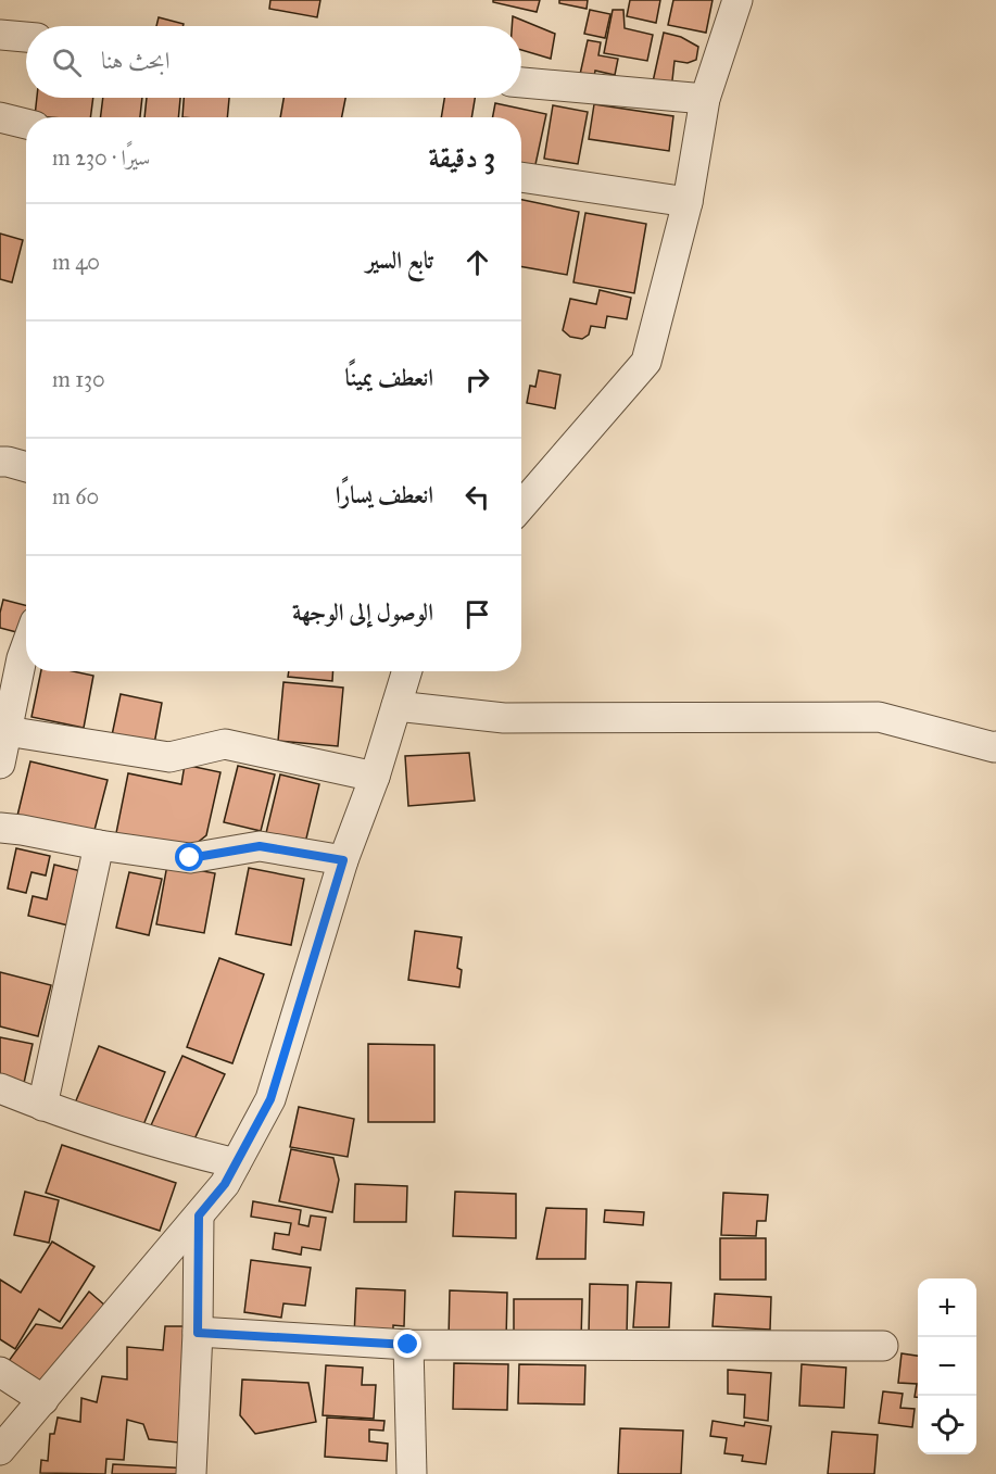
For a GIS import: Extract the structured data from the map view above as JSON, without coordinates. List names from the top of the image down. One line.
{"page":{"search":"ابحث هنا","heading":["3 دقيقة","سيرًا · 230 m"],"list":[["تابع السير","40 m"],["انعطف يمينًا","130 m"],["انعطف يسارًا","60 m"],"الوصول إلى الوجهة"],"map_buttons":["+","−"]}}
